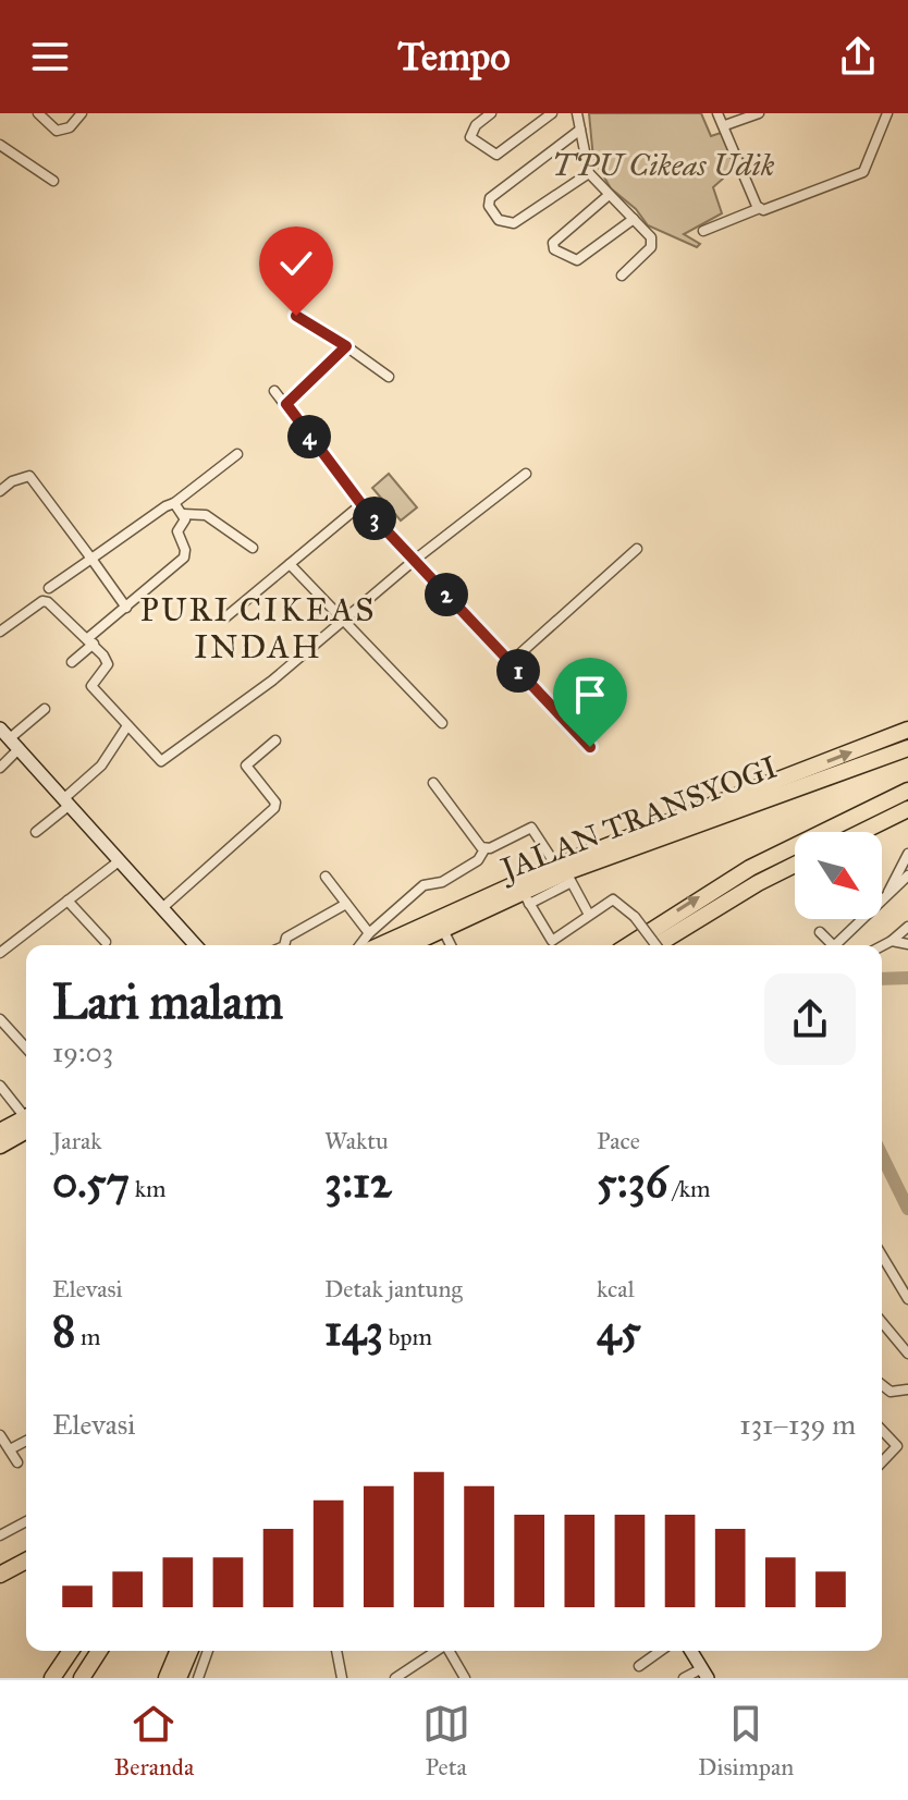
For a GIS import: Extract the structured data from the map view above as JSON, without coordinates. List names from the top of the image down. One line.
{"streets":{"highway":["JALAN TRANSYOGI"]},"districts":["PURI CIKEAS INDAH"],"parks":["TPU Cikeas Udik"],"north":"bottom right","page":{"header":"Tempo","pins":["4","3","2","1"],"heading":["Lari malam","19:03"],"stats":[["Jarak","0.57 km"],["Waktu","3:12"],["Pace","5:36 /km"],["Elevasi","8 m"],["Detak jantung","143 bpm"],["kcal","45"]],"chart":["Elevasi","131–139 m"],"tabs":["Beranda","Peta","Disimpan"]}}
